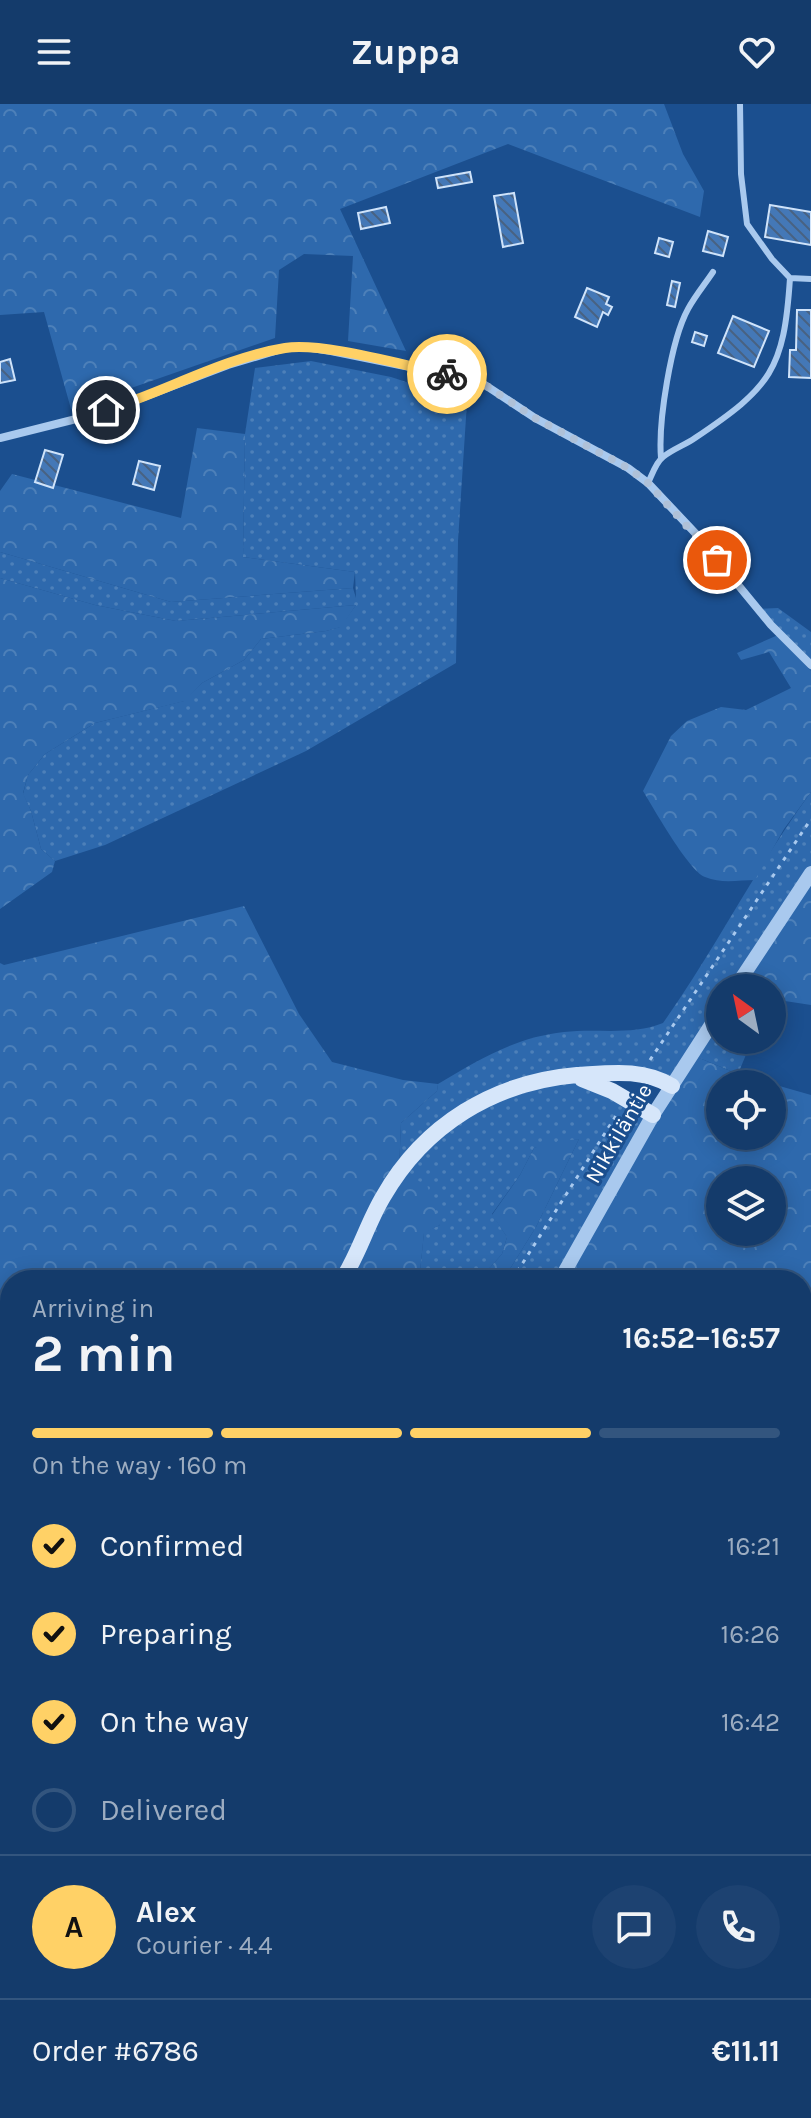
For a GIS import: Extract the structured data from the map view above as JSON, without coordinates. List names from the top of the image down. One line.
{"streets":{"street":["Nikkiläntie"]},"north":"top left","page":{"header":"Zuppa","heading":["2 min","Arriving in","16:52–16:57"],"panel":["Alex","Courier · 4.4","Order #6786","€11.11"],"bar":"On the way · 160 m","list":[["Confirmed","16:21"],["Preparing","16:26"],["On the way","16:42"],"Delivered"],"round":"A"}}
